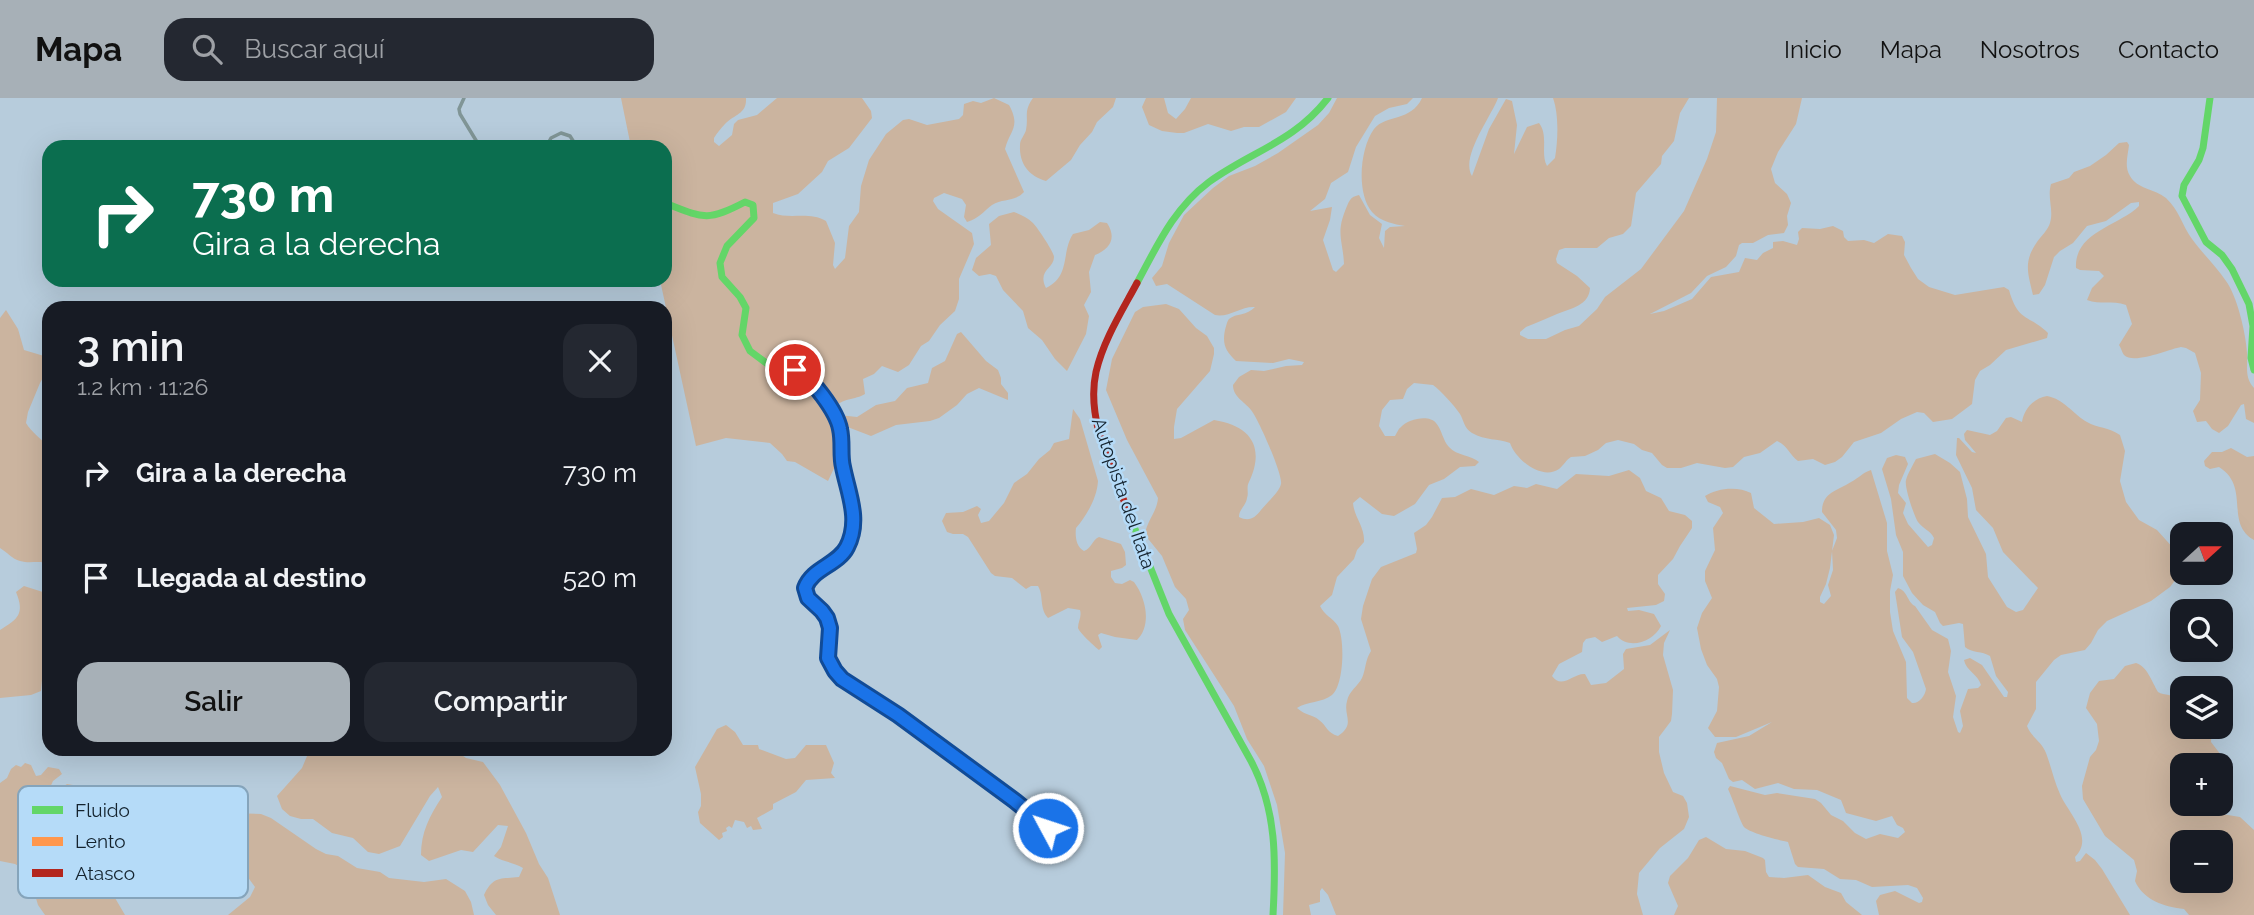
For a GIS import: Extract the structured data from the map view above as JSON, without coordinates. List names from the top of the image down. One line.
{"streets":{"main road":["Autopista del Itata"]},"legend":["Fluido","Lento","Atasco"],"north":"right","page":{"header":"Mapa","search":"Buscar aquí","nav":["Inicio","Mapa","Nosotros","Contacto"],"turn":["730 m","Gira a la derecha"],"heading":["3 min","1.2 km · 11:26"],"list":[{"name":"Gira a la derecha","value":"730 m"},{"name":"Llegada al destino","value":"520 m"}],"map_buttons":["+","−"],"buttons":["Salir","Compartir"]}}
